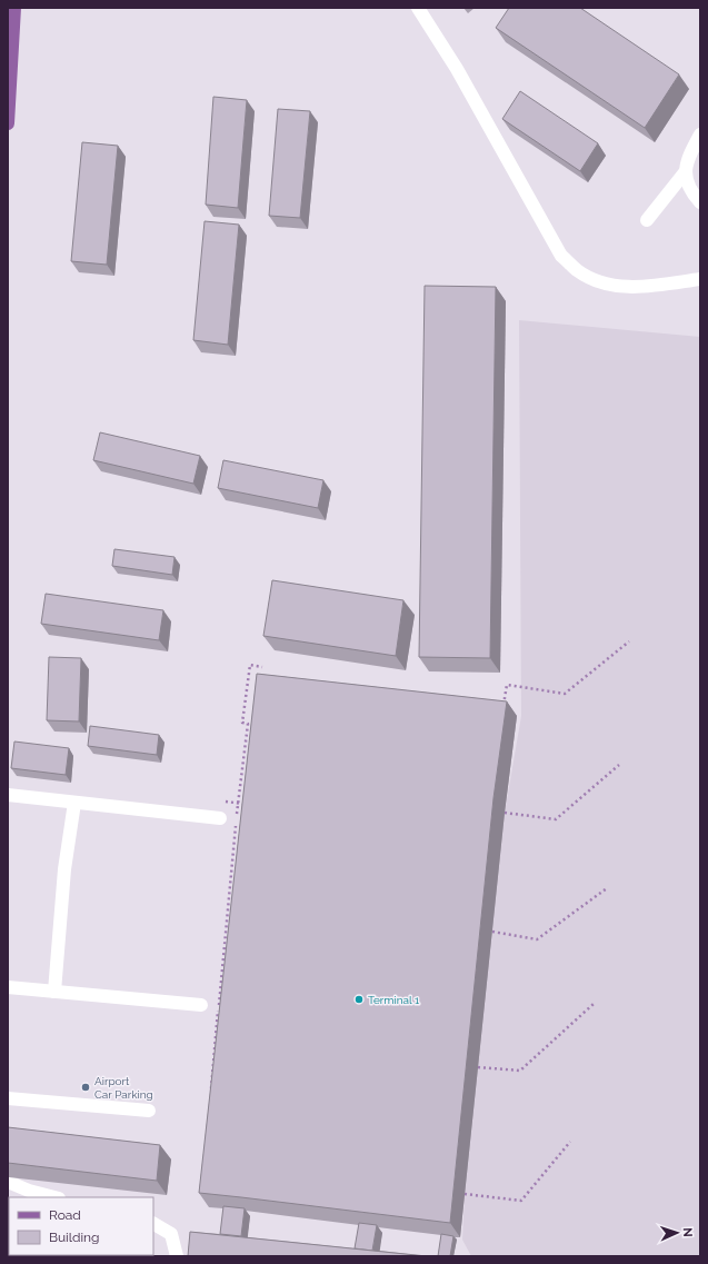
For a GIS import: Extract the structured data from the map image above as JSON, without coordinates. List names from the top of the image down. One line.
{"places":["Terminal 1","Airport Car Parking"],"legend":["Road","Building"],"north":"right"}
